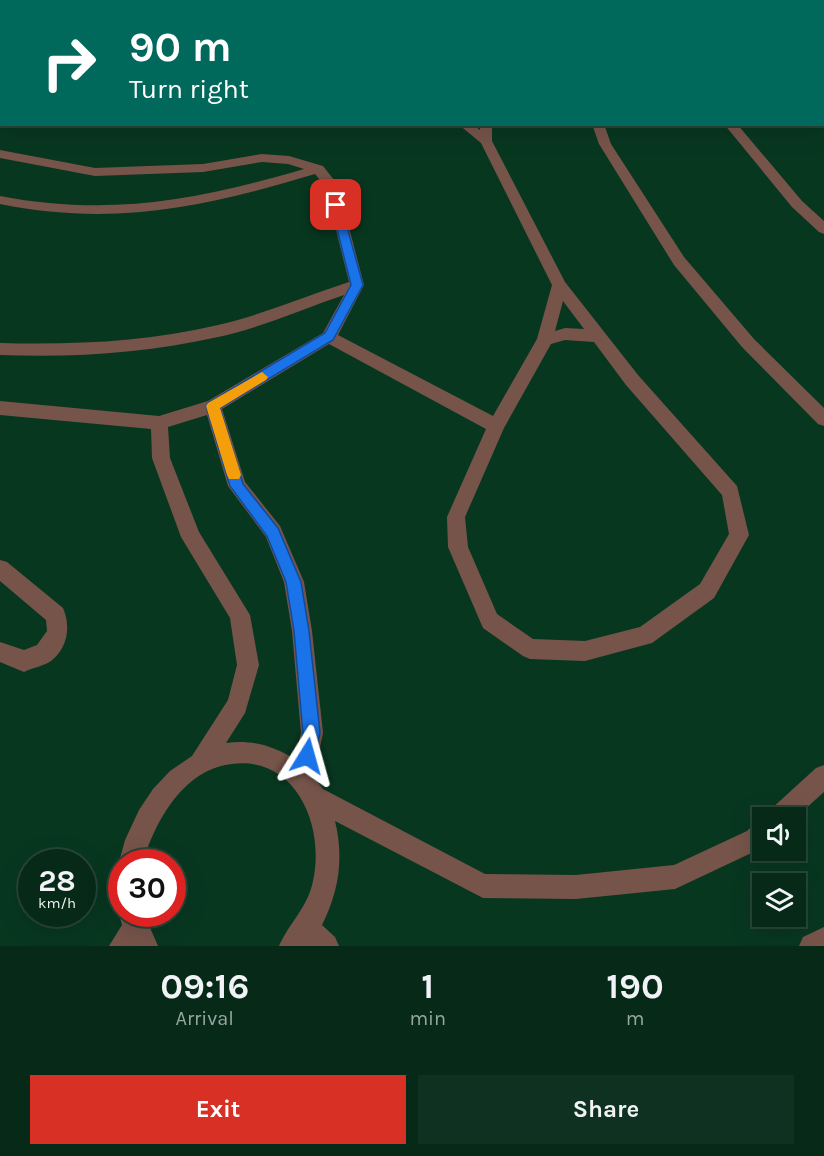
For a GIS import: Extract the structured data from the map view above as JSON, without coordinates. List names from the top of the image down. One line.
{"page":{"turn":["90 m","Turn right"],"speed":"28 km/h","limit":"30","eta":["09:16","Arrival","1","min","190","m"],"buttons":["Exit","Share"]}}
